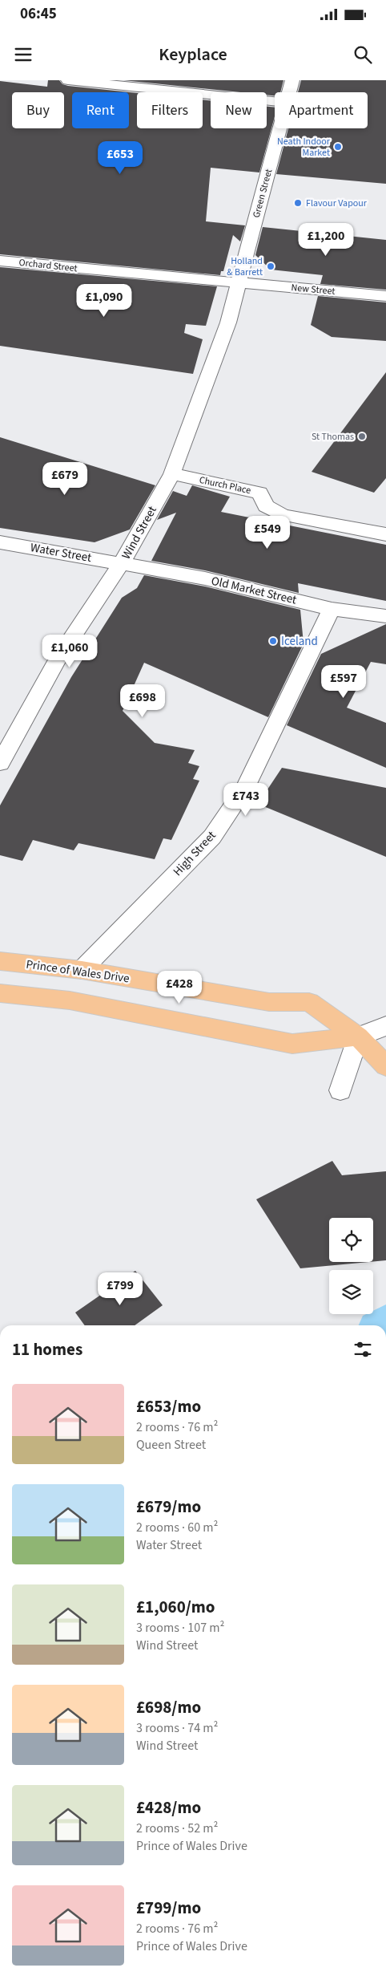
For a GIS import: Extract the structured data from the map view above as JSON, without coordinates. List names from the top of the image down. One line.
{"streets":{"main road":["Prince of Wales Drive"],"street":["Green Street","Orchard Street","New Street","Church Place","Wind Street","Water Street","Old Market Street","High Street"]},"crossings":[["Green Street","Orchard Street"],["Green Street","New Street"],["Green Street","Wind Street"],["Orchard Street","New Street"],["Orchard Street","Wind Street"],["New Street","Wind Street"],["Church Place","Wind Street"],["Wind Street","Water Street"],["Wind Street","Old Market Street"],["Water Street","Old Market Street"],["Old Market Street","High Street"],["High Street","Prince of Wales Drive"]],"places":["Neath Indoor Market","Flavour Vapour","Holland & Barrett","St Thomas","Iceland"],"page":{"status":"06:45","header":"Keyplace","chip":["Buy","Rent","Filters","New","Apartment"],"price":["£653","£1,200","£1,090","£679","£549","£1,060","£597","£698","£743","£428","£799"],"heading":"11 homes","list":[{"name":"£653/mo","note":"2 rooms · 76 m² · Queen Street"},{"name":"£679/mo","note":"2 rooms · 60 m² · Water Street"},{"name":"£1,060/mo","note":"3 rooms · 107 m² · Wind Street"},{"name":"£698/mo","note":"3 rooms · 74 m² · Wind Street"},{"name":"£428/mo","note":"2 rooms · 52 m² · Prince of Wales Drive"},{"name":"£799/mo","note":"2 rooms · 76 m² · Prince of Wales Drive"}]}}
